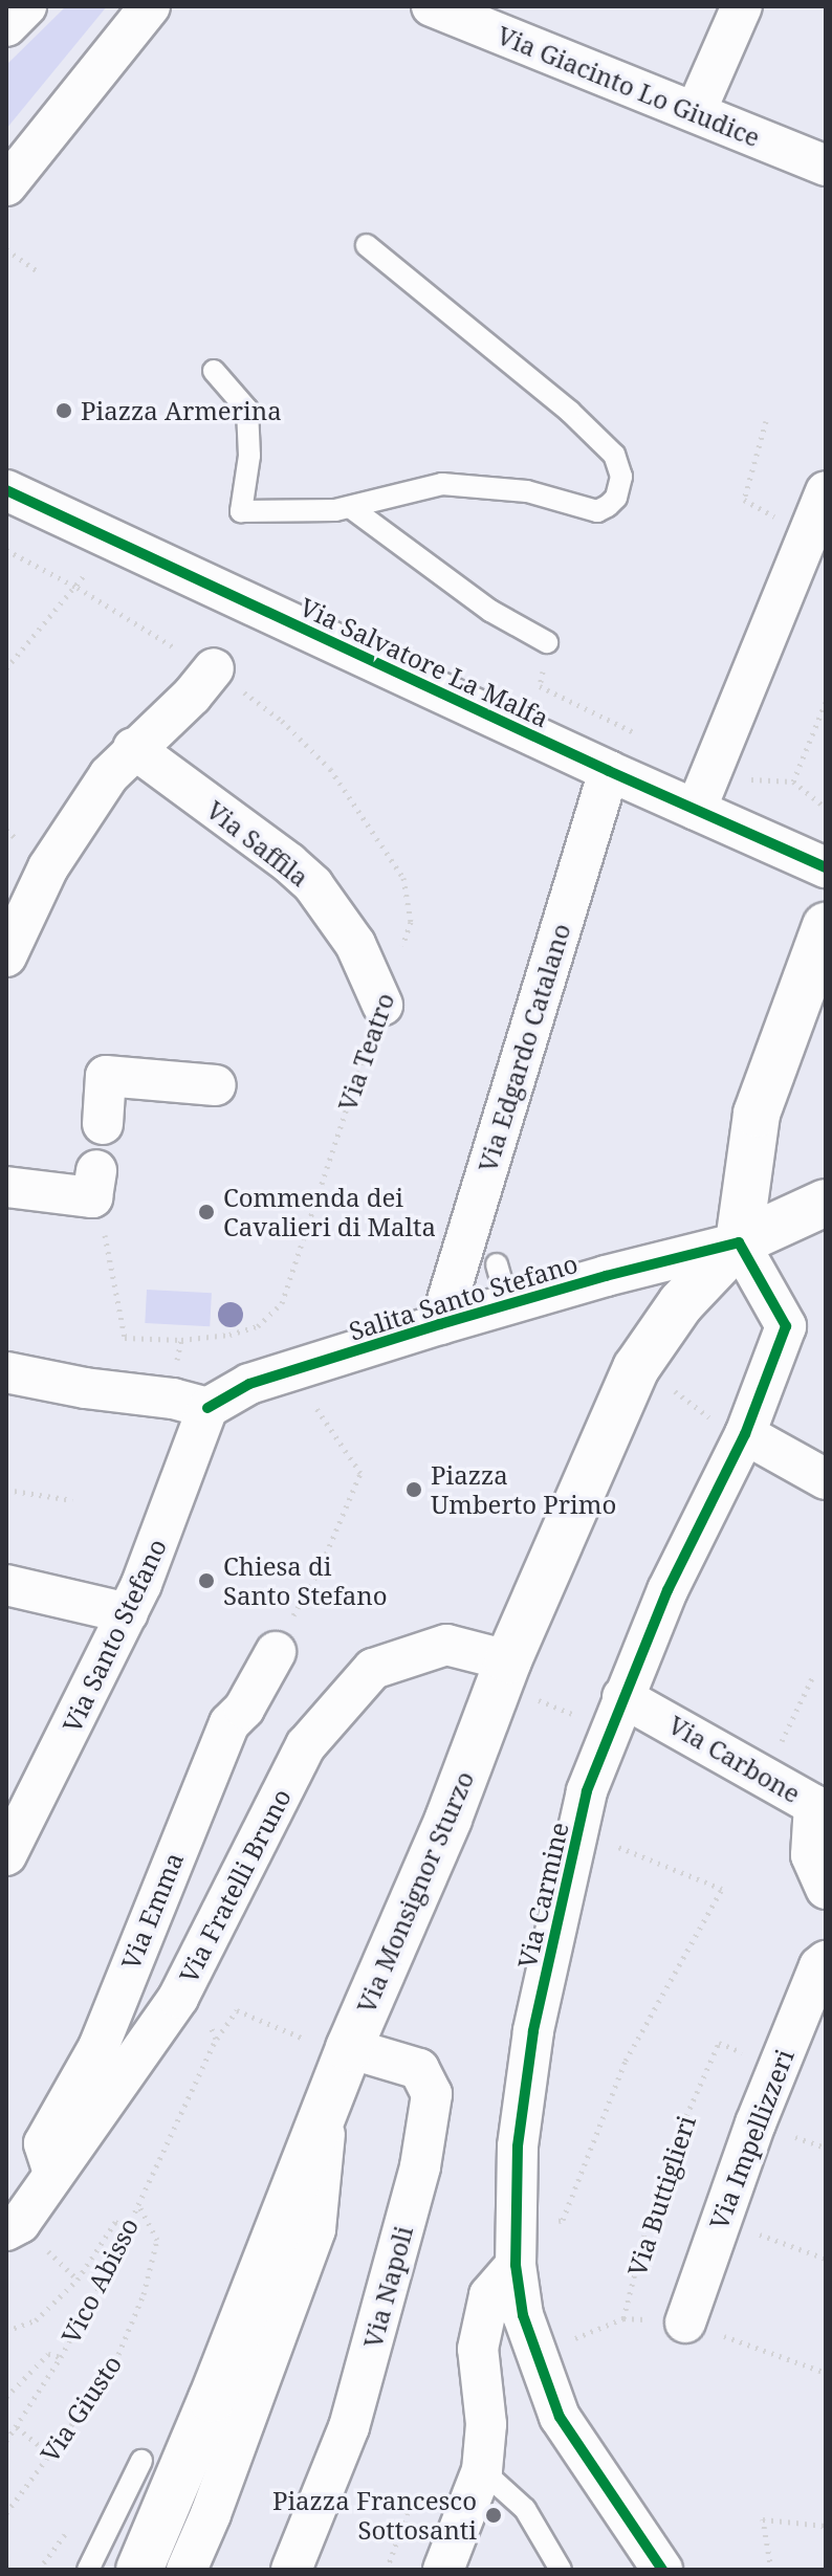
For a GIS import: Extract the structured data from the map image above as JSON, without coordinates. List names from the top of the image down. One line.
{"streets":{"main road":["Via Monsignor Sturzo"],"street":["Via Giacinto Lo Giudice","Via Salvatore La Malfa","Via Saffila","Via Edgardo Catalano","Salita Santo Stefano","Via Santo Stefano","Via Carbone","Via Fratelli Bruno","Via Carmine","Via Emma","Via Impellizzeri","Via Napoli"],"path":["Via Teatro","Via Buttiglieri","Vico Abisso","Via Giusto"]},"crossings":[["Via Salvatore La Malfa","Via Edgardo Catalano"],["Via Saffila","Via Teatro"],["Via Edgardo Catalano","Salita Santo Stefano"],["Salita Santo Stefano","Via Santo Stefano"],["Salita Santo Stefano","Via Monsignor Sturzo"],["Salita Santo Stefano","Via Carmine"],["Via Carbone","Via Carmine"],["Via Fratelli Bruno","Via Monsignor Sturzo"],["Via Fratelli Bruno","Via Emma"],["Via Monsignor Sturzo","Via Carmine"],["Via Monsignor Sturzo","Via Napoli"],["Via Carmine","Via Buttiglieri"],["Via Impellizzeri","Via Buttiglieri"],["Vico Abisso","Via Giusto"]],"places":["Piazza Armerina","Commenda dei Cavalieri di Malta","Piazza Umberto Primo","Chiesa di Santo Stefano","Piazza Francesco Sottosanti"]}
